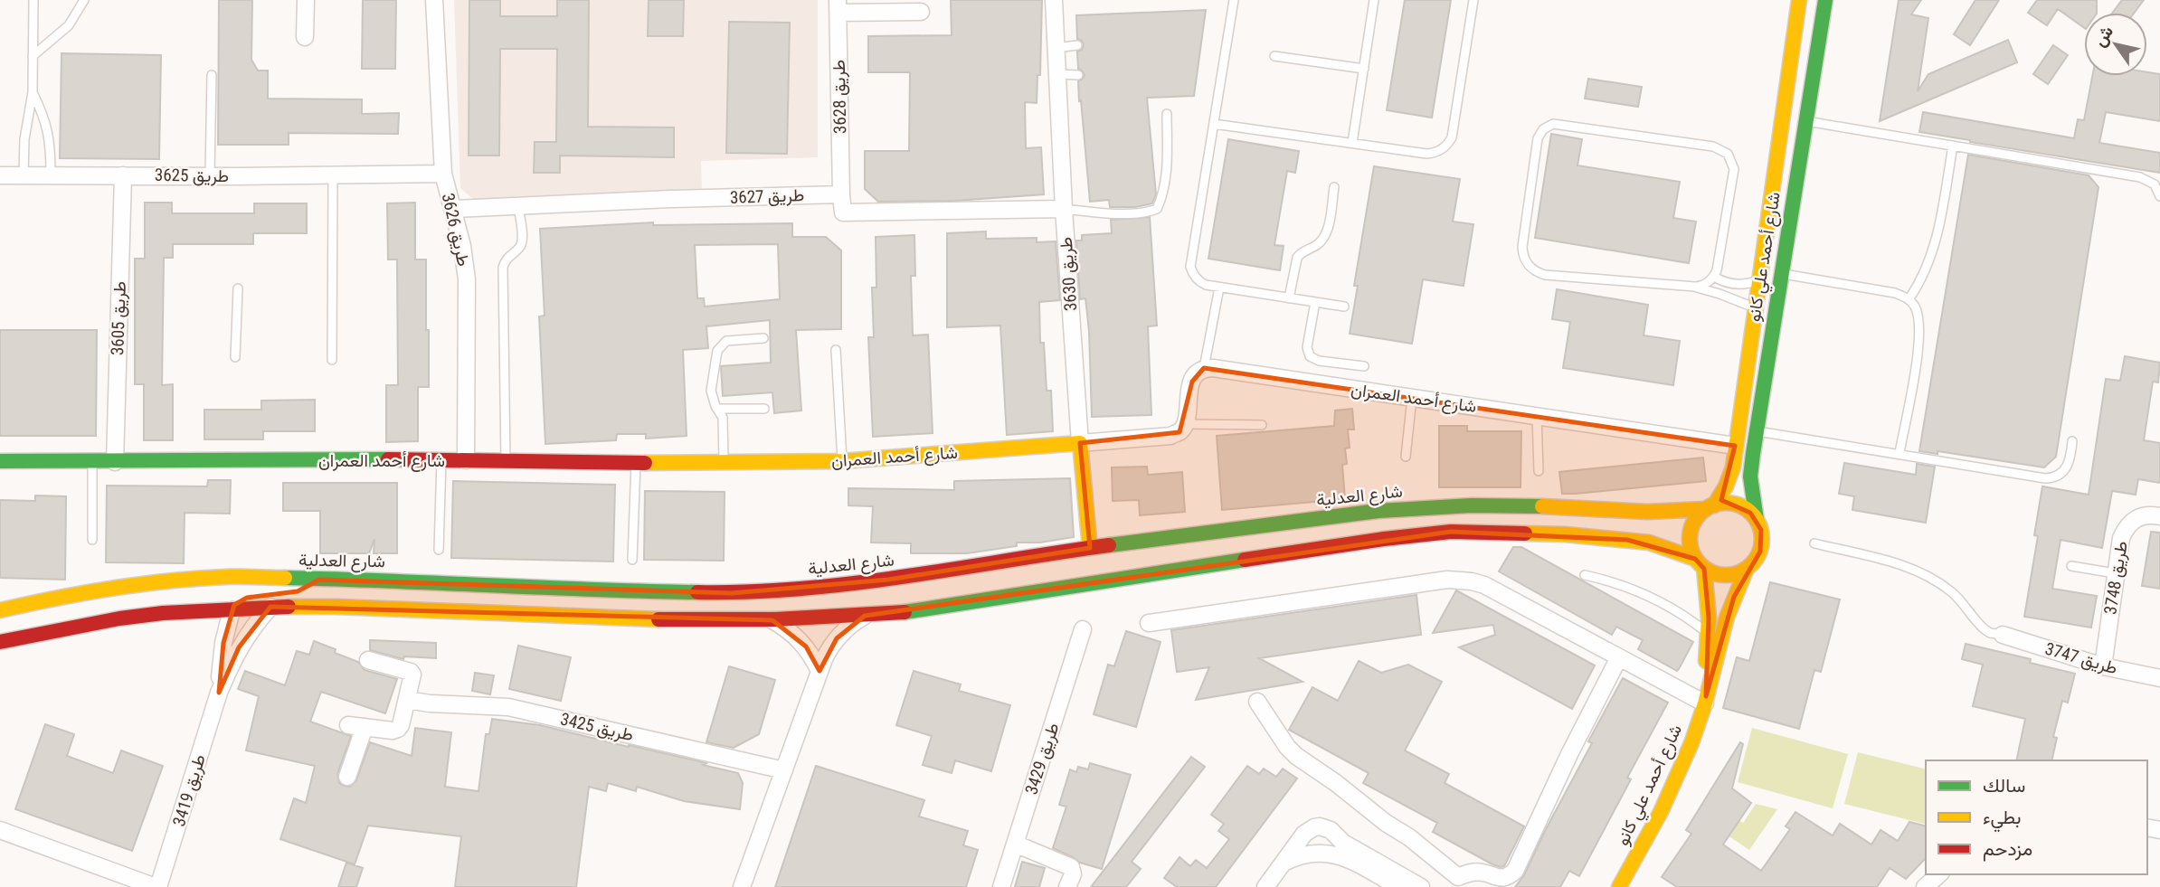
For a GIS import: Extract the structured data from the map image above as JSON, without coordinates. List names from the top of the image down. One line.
{"streets":{"main road":["شارع أحمد علي كانو","طريق 3630","شارع أحمد العمران","شارع العدلية"],"street":["طريق 3628","طريق 3625","طريق 3627","طريق 3626","طريق 3605","طريق 3748","طريق 3747","طريق 3425","طريق 3429","طريق 3419"]},"crossings":[["طريق 3628","طريق 3627"],["طريق 3625","طريق 3626"],["طريق 3625","طريق 3605"],["طريق 3627","طريق 3626"],["طريق 3626","شارع أحمد العمران"],["شارع أحمد علي كانو","شارع أحمد العمران"],["شارع أحمد علي كانو","شارع العدلية"],["طريق 3630","شارع أحمد العمران"],["طريق 3630","شارع العدلية"],["طريق 3605","شارع أحمد العمران"],["طريق 3748","طريق 3747"]],"legend":["سالك","بطيء","مزدحم"],"north":"top left"}
